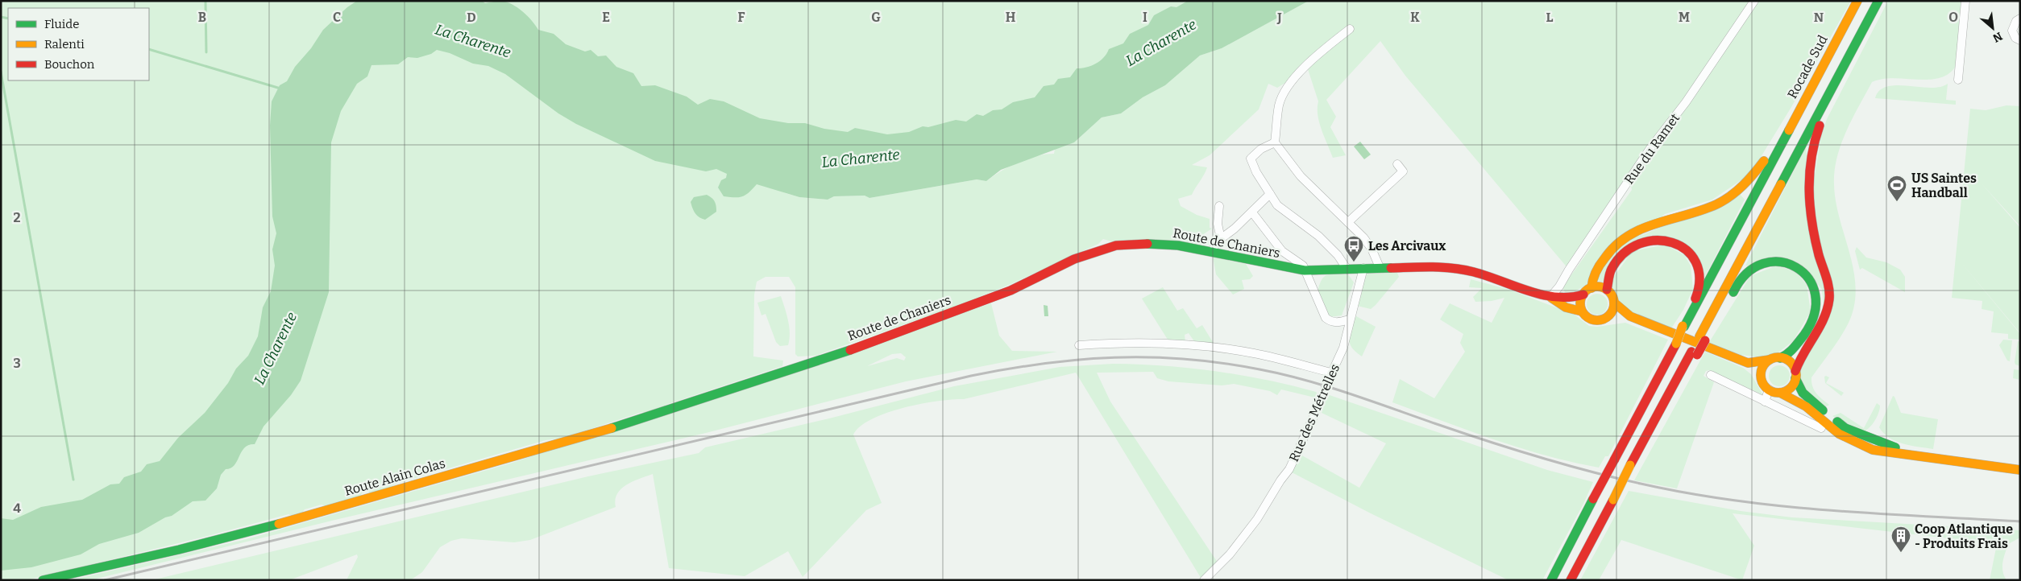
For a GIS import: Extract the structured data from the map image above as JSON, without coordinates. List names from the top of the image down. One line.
{"streets":{"main road":["Rocade Sud","Route de Chaniers","Route Alain Colas"],"street":["Rue du Ramet","Rue des Métrelles"]},"crossings":[["Rue du Ramet","Route de Chaniers"],["Route de Chaniers","Rue des Métrelles"],["Route de Chaniers","Route Alain Colas"]],"water":["La Charente"],"places":{"sports":["US Saintes Handball"],"bus stop":["Les Arcivaux"],"building":["Coop Atlantique - Produits Frais"]},"legend":["Fluide","Ralenti","Bouchon"],"north":"bottom right","grid":{"columns":["B","C","D","E","F","G","H","I","J","K","L","M","N","O"],"rows":["2","3","4"]}}
